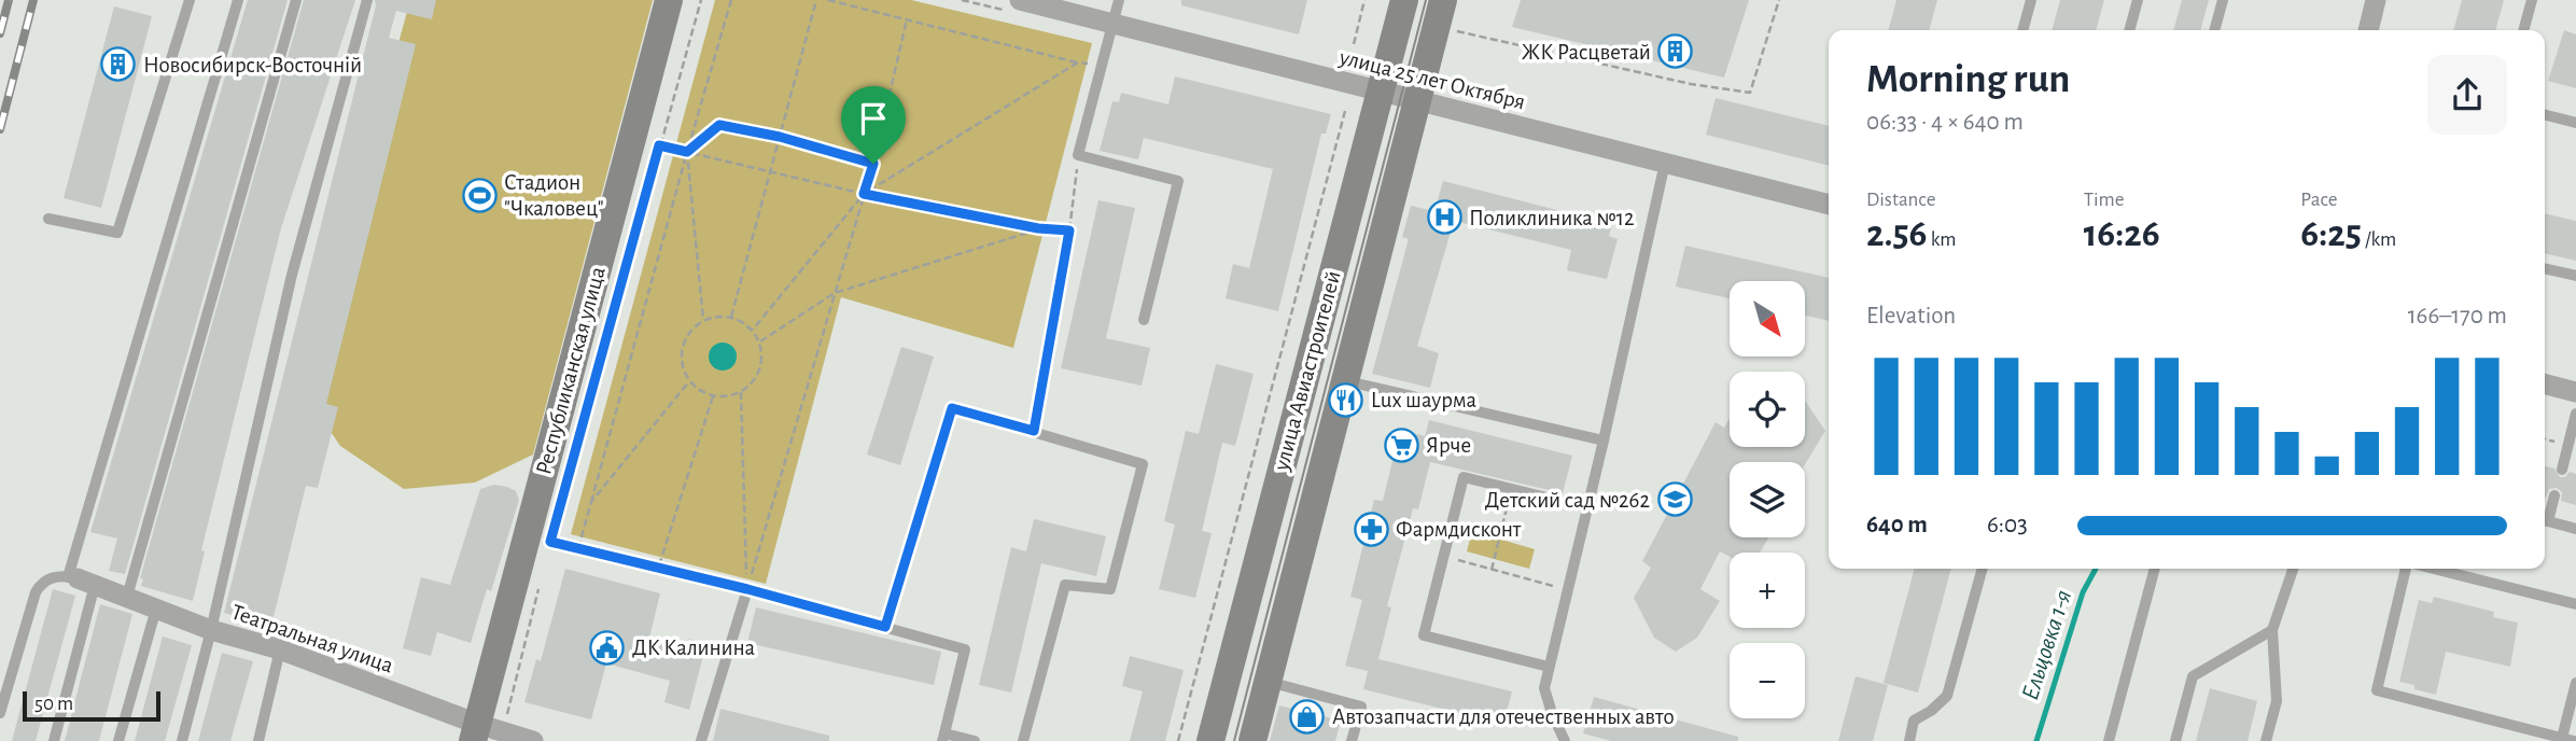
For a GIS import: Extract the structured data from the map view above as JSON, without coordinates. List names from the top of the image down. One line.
{"streets":{"main road":["Республиканская улица","улица Авиастроителей"],"street":["улица 25 лет Октября","Театральная улица"]},"crossings":[["улица 25 лет Октября","улица Авиастроителей"],["Республиканская улица","Театральная улица"]],"water":["Ельцовка 1-я"],"places":{"building":["ЖК Расцветай","Новосибирск-Восточній"],"sports":["Стадион \"Чкаловец\""],"hospital":["Поликлиника №12"],"restaurant":["Lux шаурма"],"supermarket":["Ярче"],"school or university":["Детский сад №262"],"pharmacy":["Фармдисконт"],"public building":["ДК Калинина"],"shop":["Автозапчасти для отечественных авто"]},"scale_bar":"50 m","north":"bottom right","page":{"heading":["Morning run","06:33 · 4 × 640 m"],"stats":[["Distance","2.56 km"],["Time","16:26"],["Pace","6:25 /km"]],"map_buttons":["+","−"],"chart":["Elevation","166–170 m"],"list":[{"name":"640 m","note":"6:03"}],"scale":"50 m"}}
